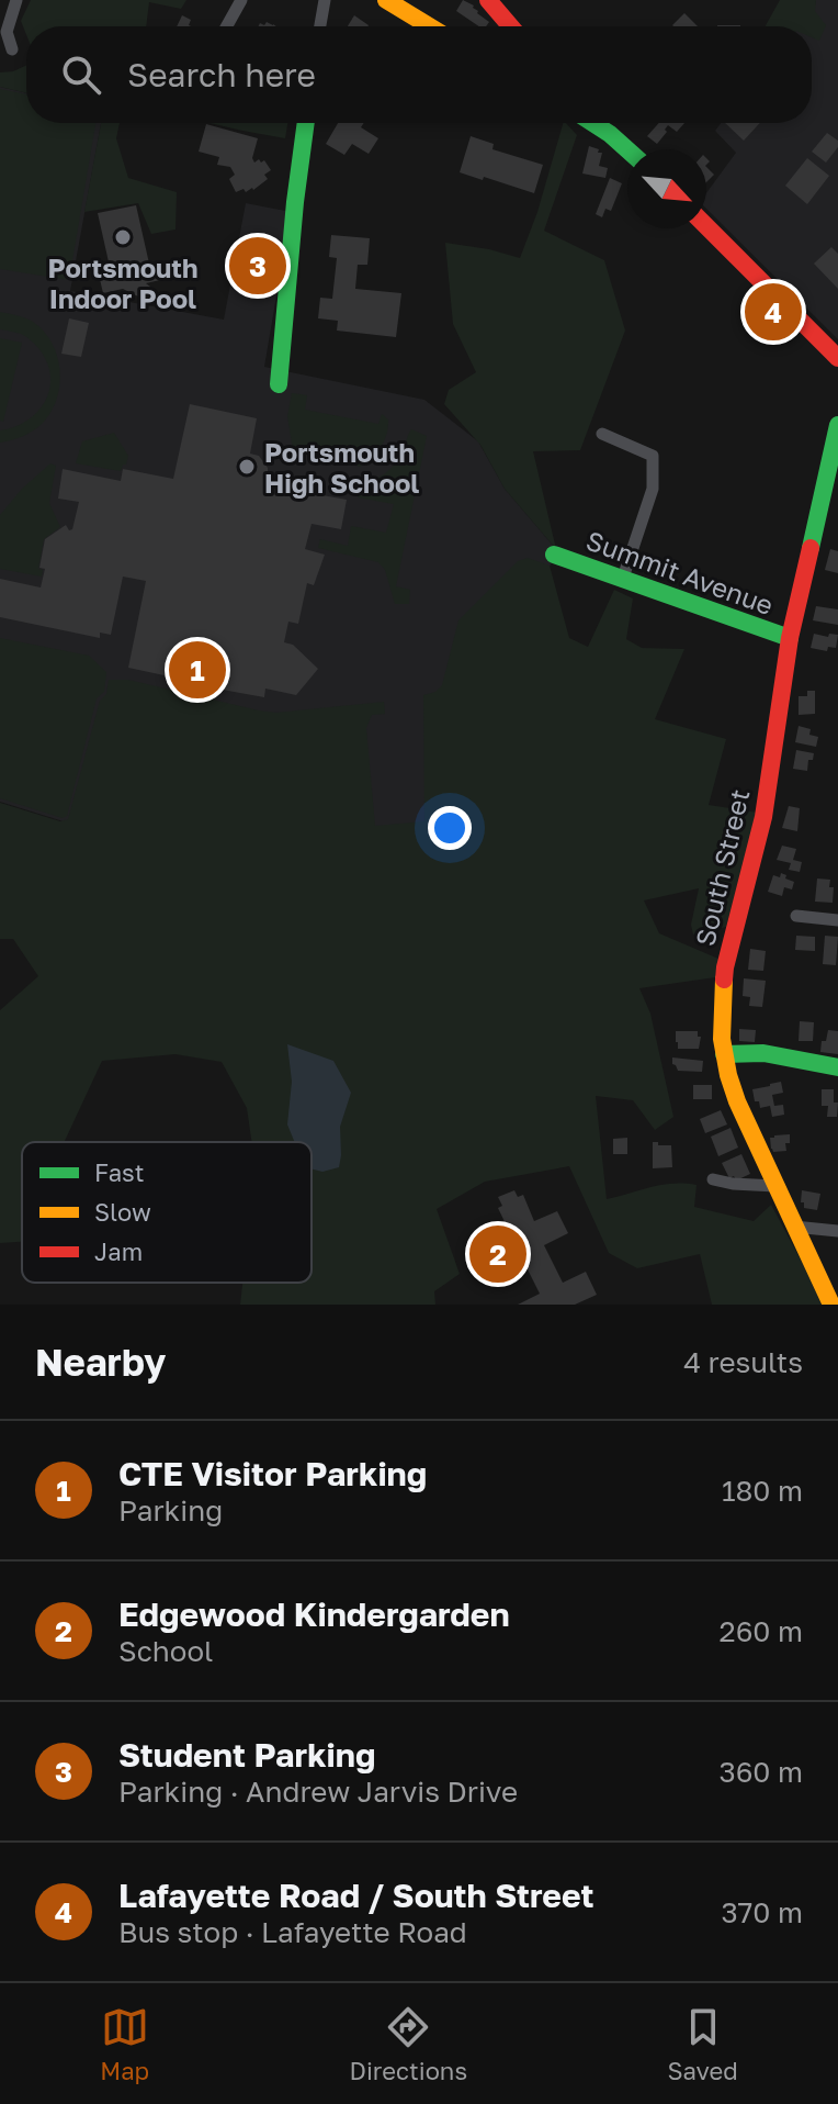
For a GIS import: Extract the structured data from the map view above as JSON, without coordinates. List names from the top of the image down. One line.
{"streets":{"street":["Summit Avenue","South Street"]},"crossings":[["Summit Avenue","South Street"]],"places":["Portsmouth Indoor Pool","Portsmouth High School"],"legend":["Fast","Slow","Jam"],"north":"bottom right","page":{"search":"Search here","pins":["3","4","1","2"],"heading":["Nearby","4 results"],"list":[{"mark":"1","name":"CTE Visitor Parking","note":"Parking","value":"180 m"},{"mark":"2","name":"Edgewood Kindergarden","note":"School","value":"260 m"},{"mark":"3","name":"Student Parking","note":"Parking · Andrew Jarvis Drive","value":"360 m"},{"mark":"4","name":"Lafayette Road / South Street","note":"Bus stop · Lafayette Road","value":"370 m"}],"nav":["Map","Directions","Saved"]}}
